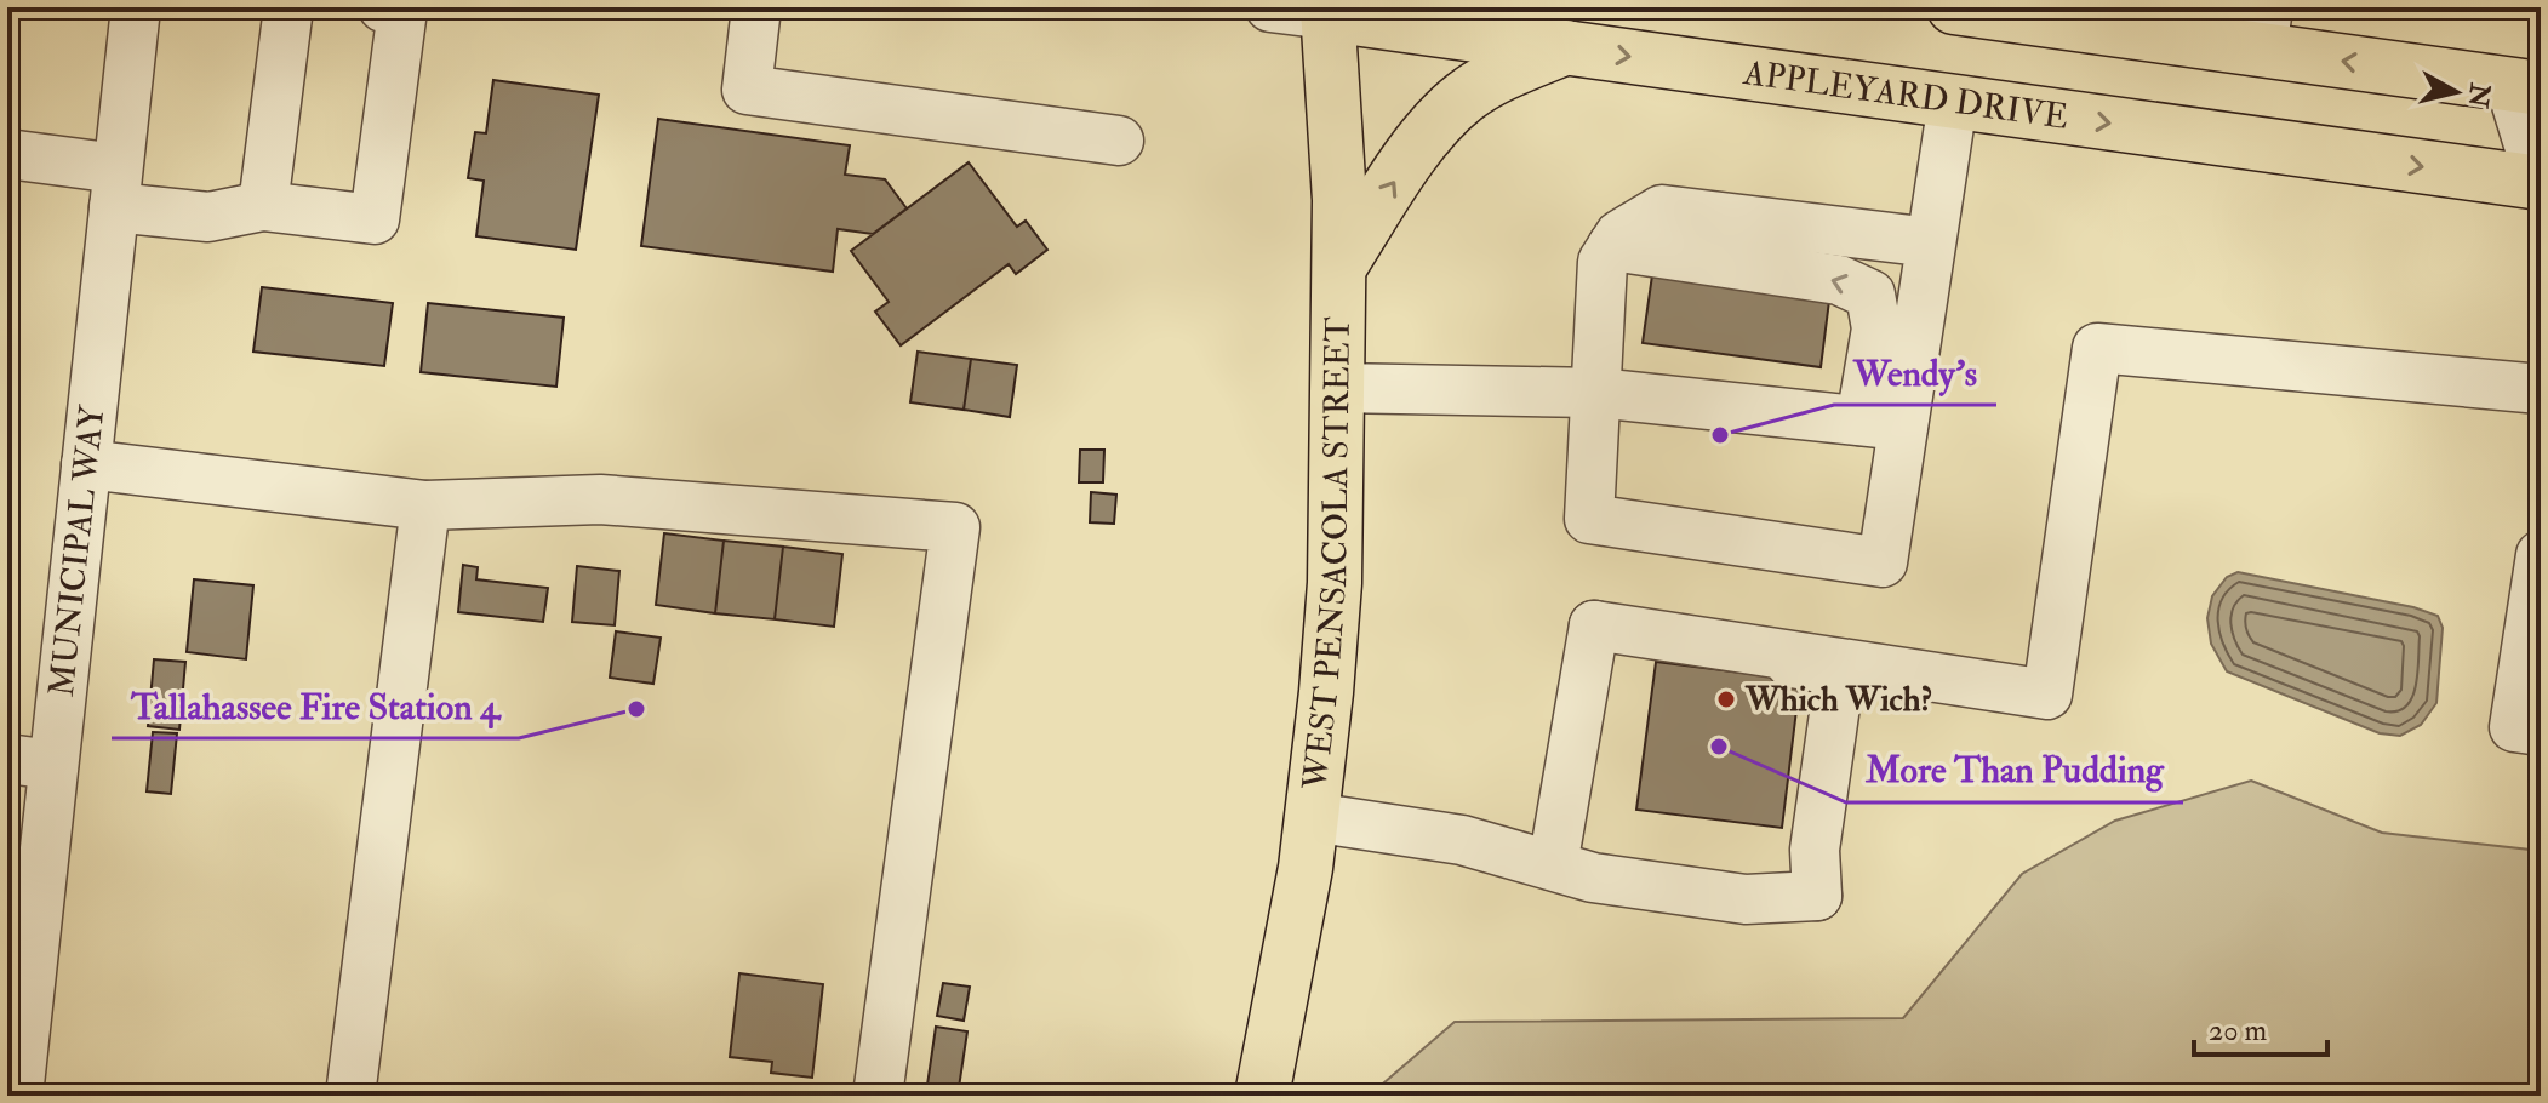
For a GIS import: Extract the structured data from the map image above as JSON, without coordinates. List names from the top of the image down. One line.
{"streets":{"main road":["APPLEYARD DRIVE","WEST PENSACOLA STREET"],"street":["MUNICIPAL WAY"]},"crossings":[["APPLEYARD DRIVE","WEST PENSACOLA STREET"]],"places":["Wendy's","Which Wich?","Tallahassee Fire Station 4","More Than Pudding"],"scale_bar":"20 m","north":"right"}
